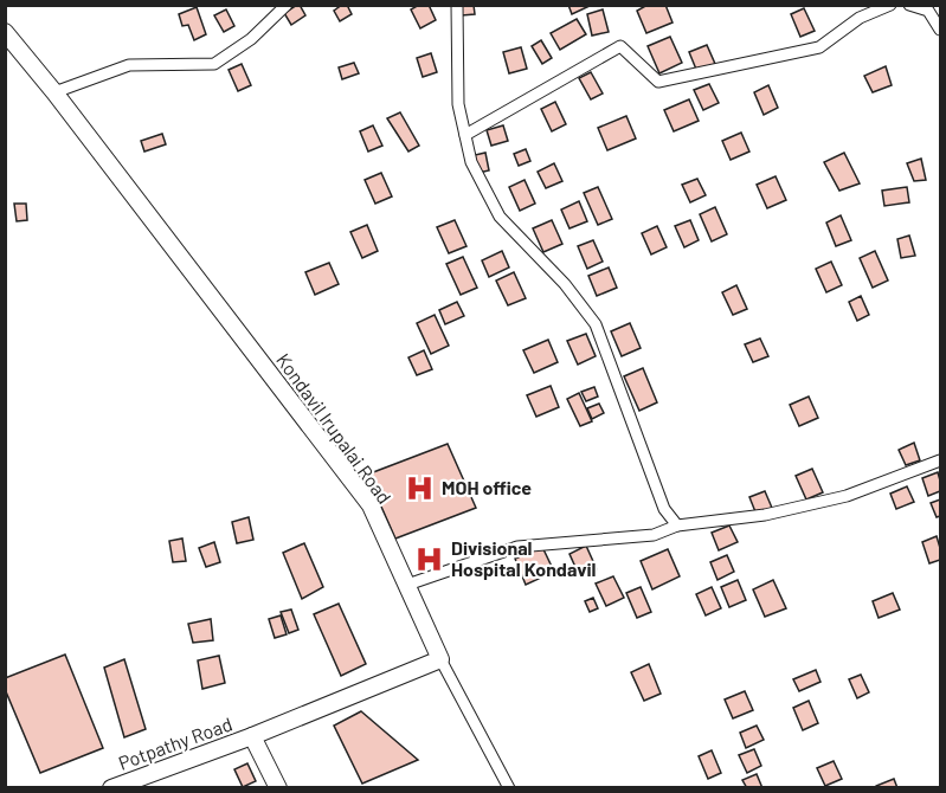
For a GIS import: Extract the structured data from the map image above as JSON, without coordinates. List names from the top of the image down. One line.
{"streets":{"street":["Kondavil Irupalai Road","Potpathy Road"]},"places":{"hospital":["MOH office","Divisional Hospital Kondavil"]}}
